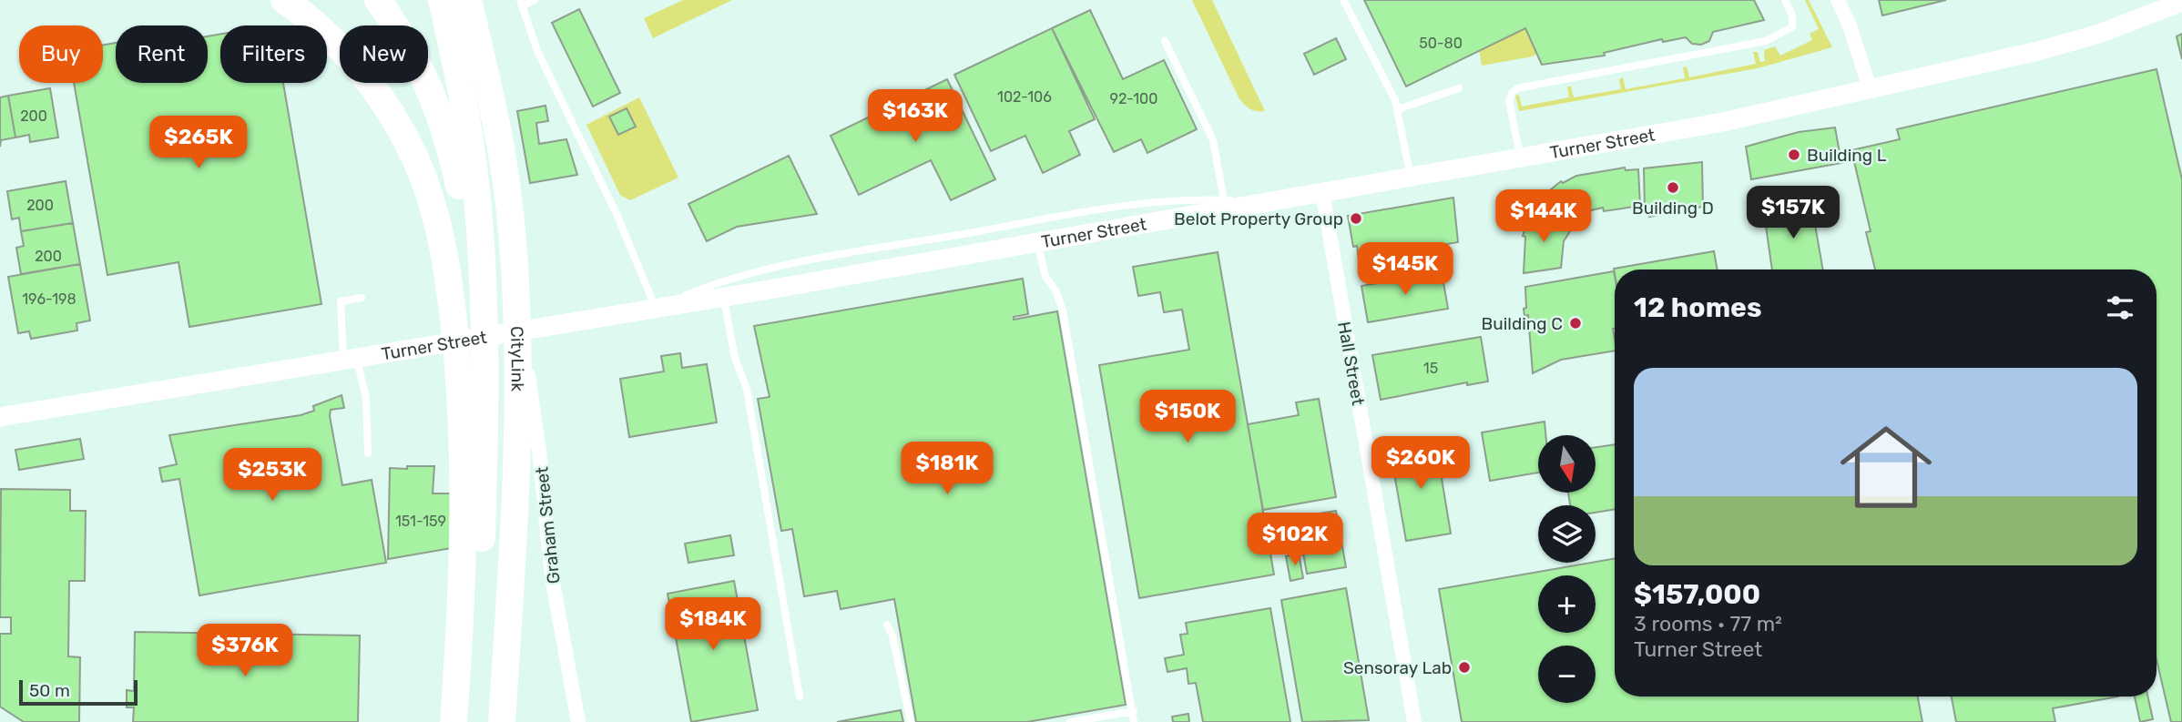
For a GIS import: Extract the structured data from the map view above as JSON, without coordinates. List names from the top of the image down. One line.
{"streets":{"highway":["CityLink"],"street":["Turner Street","Hall Street","Graham Street"]},"crossings":[["Turner Street","Hall Street"],["Turner Street","Graham Street"]],"places":["Building L","Building D","Belot Property Group","Building C","Sensoray Lab"],"house_numbers":["50-80","102-106","92-100","200","200","200","196-198","15","151-159"],"scale_bar":"50 m","north":"bottom","page":{"chip":["Buy","Rent","Filters","New"],"price":["$163K","$265K","$157K","$144K","$145K","$150K","$260K","$181K","$253K","$102K","$184K","$376K"],"heading":"12 homes","list":[{"name":"$157,000","note":"3 rooms · 77 m² · Turner Street"}],"map_buttons":["+","−"],"scale":"50 m"}}
